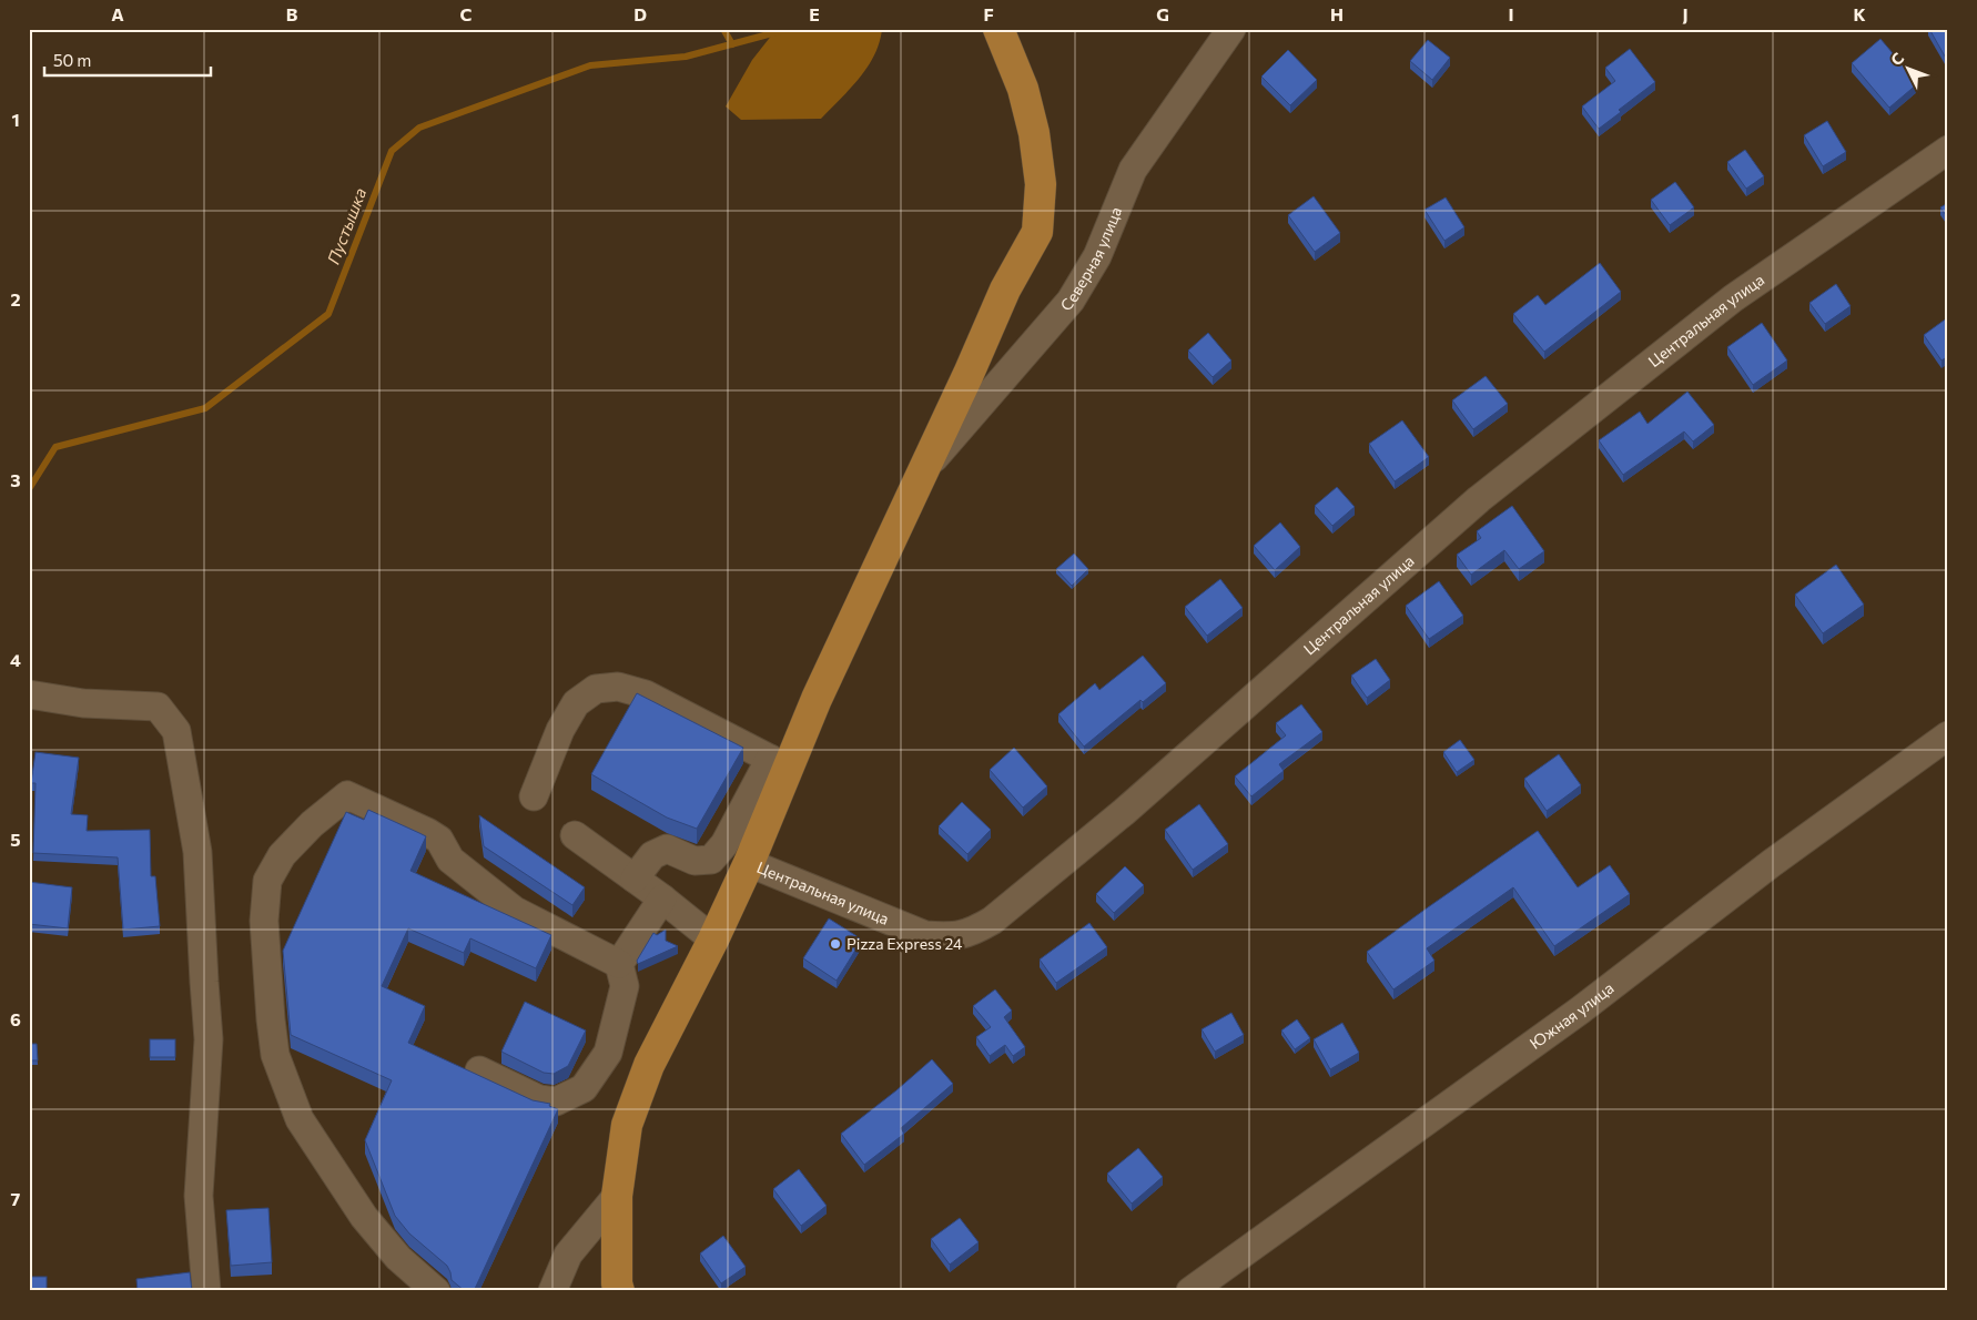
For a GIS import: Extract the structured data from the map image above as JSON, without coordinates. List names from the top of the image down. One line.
{"streets":{"street":["Северная улица","Центральная улица","Южная улица"]},"water":["Пустышка"],"places":["Pizza Express 24"],"scale_bar":"50 m","north":"top left","grid":{"columns":["A","B","C","D","E","F","G","H","I","J","K"],"rows":["1","2","3","4","5","6","7"]}}
